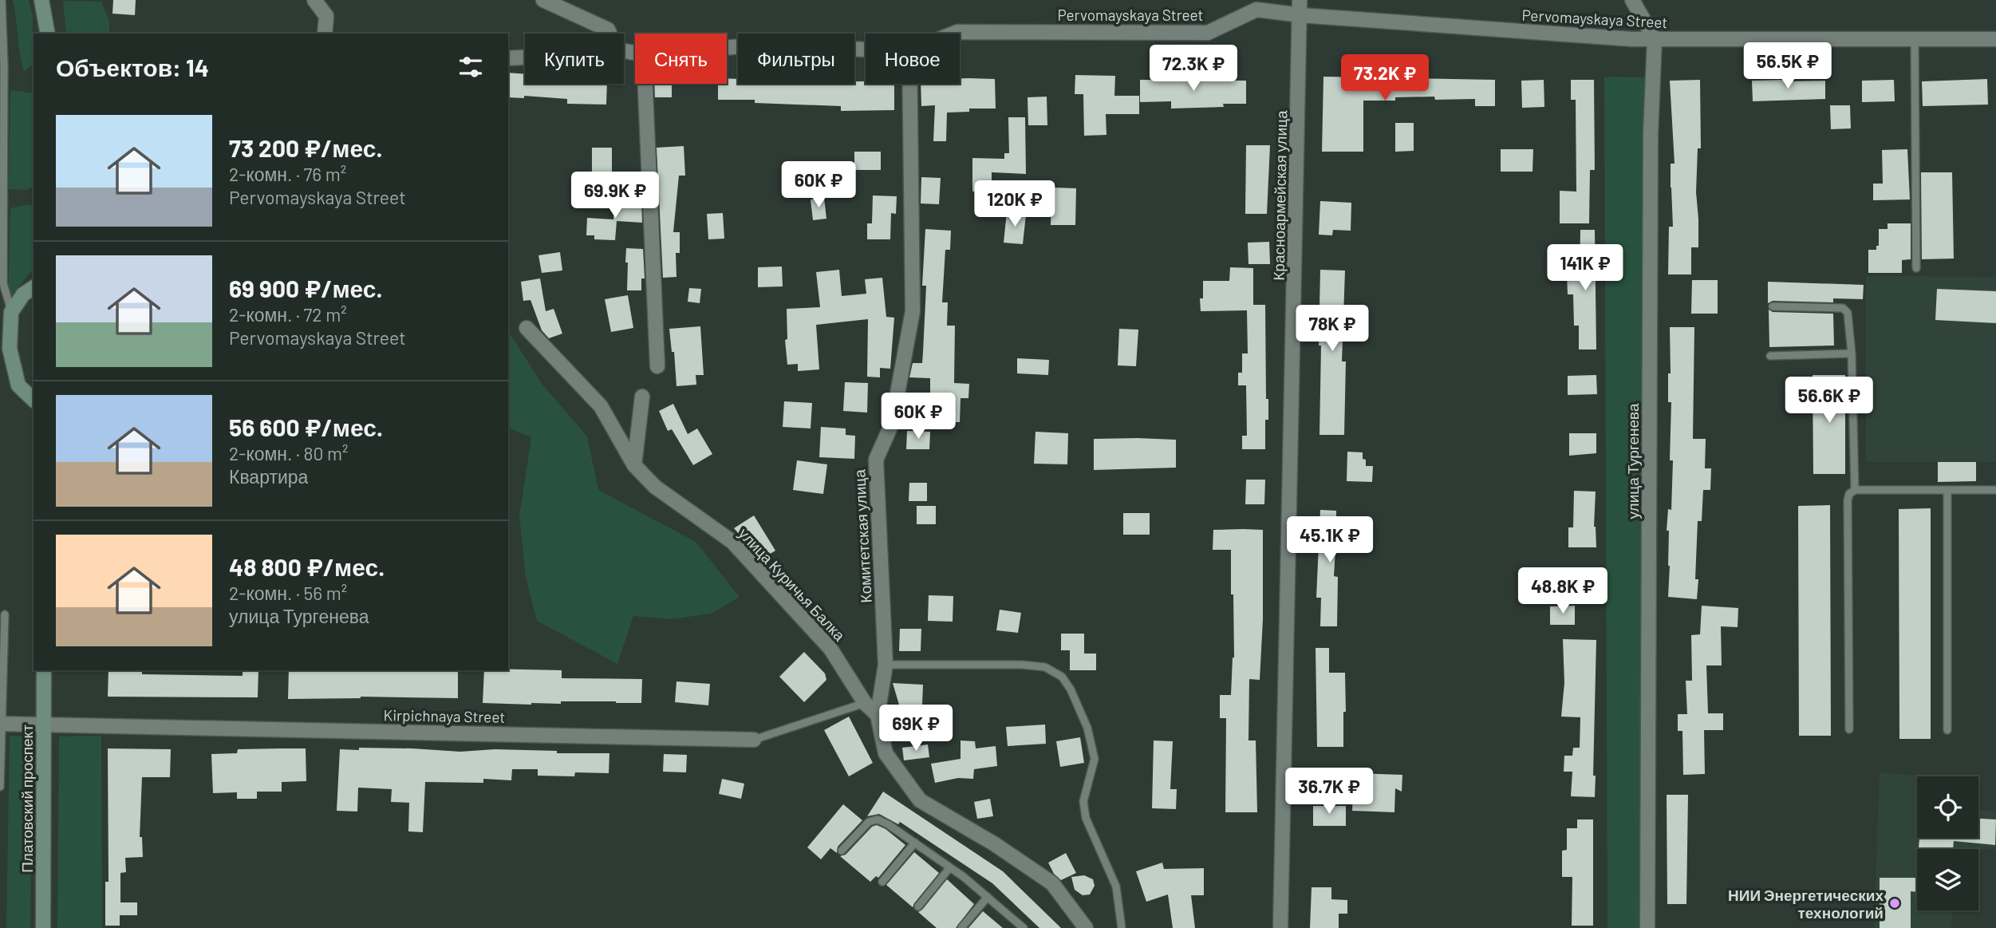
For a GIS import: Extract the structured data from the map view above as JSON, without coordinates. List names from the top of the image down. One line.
{"streets":{"main road":["Платовский проспект"],"street":["Pervomayskaya Street","Красноармейская улица","улица Тургенева","Комитетская улица","улица Куричья Балка","Kirpichnaya Street"]},"crossings":[["Pervomayskaya Street","Красноармейская улица"],["Pervomayskaya Street","улица Тургенева"],["улица Куричья Балка","Kirpichnaya Street"],["Kirpichnaya Street","Платовский проспект"]],"places":["НИИ Энергетических технологий"],"page":{"chip":["Купить","Снять","Фильтры","Новое"],"heading":"Объектов: 14","price":["56.5K ₽","72.3K ₽","73.2K ₽","60K ₽","69.9K ₽","120K ₽","141K ₽","78K ₽","56.6K ₽","60K ₽","45.1K ₽","48.8K ₽","69K ₽","36.7K ₽"],"list":[{"name":"73 200 ₽/мес.","note":"2-комн. · 76 m² · Pervomayskaya Street"},{"name":"69 900 ₽/мес.","note":"2-комн. · 72 m² · Pervomayskaya Street"},{"name":"56 600 ₽/мес.","note":"2-комн. · 80 m² · Квартира"},{"name":"48 800 ₽/мес.","note":"2-комн. · 56 m² · улица Тургенева"}]}}
